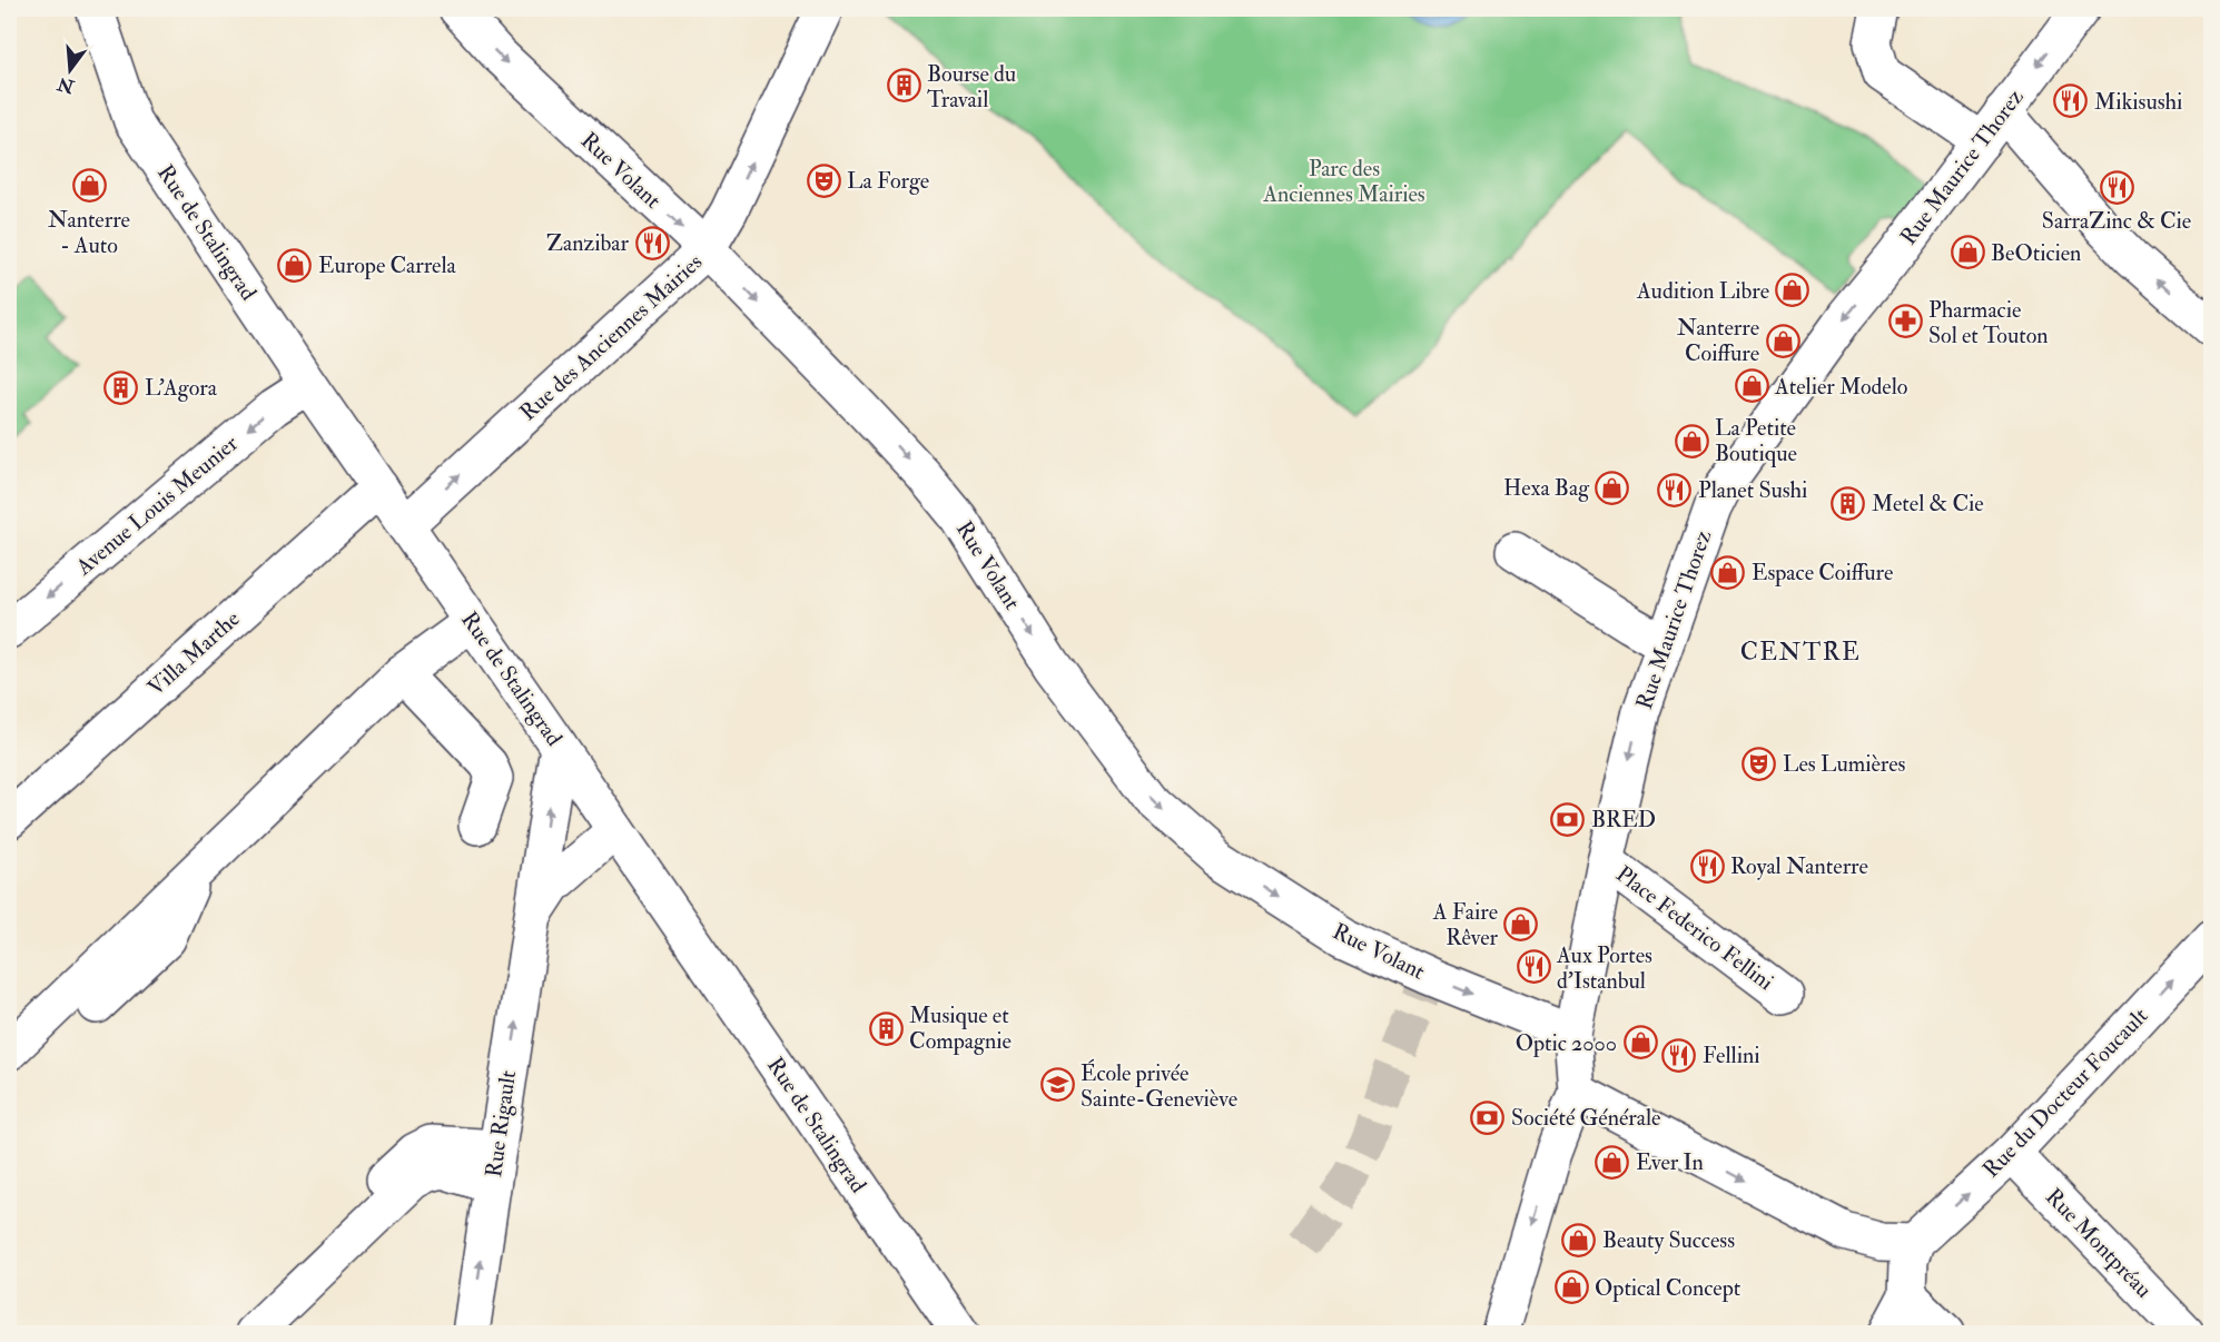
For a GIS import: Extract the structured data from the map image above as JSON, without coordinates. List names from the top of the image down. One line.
{"streets":{"street":["Rue Maurice Thorez","Rue Volant","Rue de Stalingrad","Rue des Anciennes Mairies","Avenue Louis Meunier","Villa Marthe","Place Federico Fellini","Rue du Docteur Foucault","Rue Rigault","Rue Montpréau"]},"crossings":[["Rue Maurice Thorez","Rue Volant"],["Rue Maurice Thorez","Place Federico Fellini"],["Rue Volant","Rue des Anciennes Mairies"],["Rue de Stalingrad","Rue des Anciennes Mairies"],["Rue de Stalingrad","Avenue Louis Meunier"],["Rue de Stalingrad","Villa Marthe"],["Rue de Stalingrad","Rue Rigault"],["Rue du Docteur Foucault","Rue Montpréau"]],"one_way":["Rue Maurice Thorez","Rue Volant","Rue des Anciennes Mairies","Rue du Docteur Foucault","Rue Rigault"],"districts":["CENTRE"],"parks":["Parc des Anciennes Mairies"],"places":{"building":["Bourse du Travail","L'Agora","Metel & Cie","Musique et Compagnie"],"restaurant":["Mikisushi","SarraZinc & Cie","Zanzibar","Planet Sushi","Royal Nanterre","Aux Portes d'Istanbul","Fellini"],"theatre":["La Forge","Les Lumières"],"shop":["Nanterre - Auto","BeOticien","Europe Carrela","Audition Libre","Nanterre Coiffure","Atelier Modelo","La Petite Boutique","Hexa Bag","Espace Coiffure","A Faire Rêver","Optic 2000","Ever In","Beauty Success","Optical Concept"],"pharmacy":["Pharmacie Sol et Touton"],"bank":["BRED","Société Générale"],"school or university":["École privée Sainte-Geneviève"]},"north":"bottom"}
